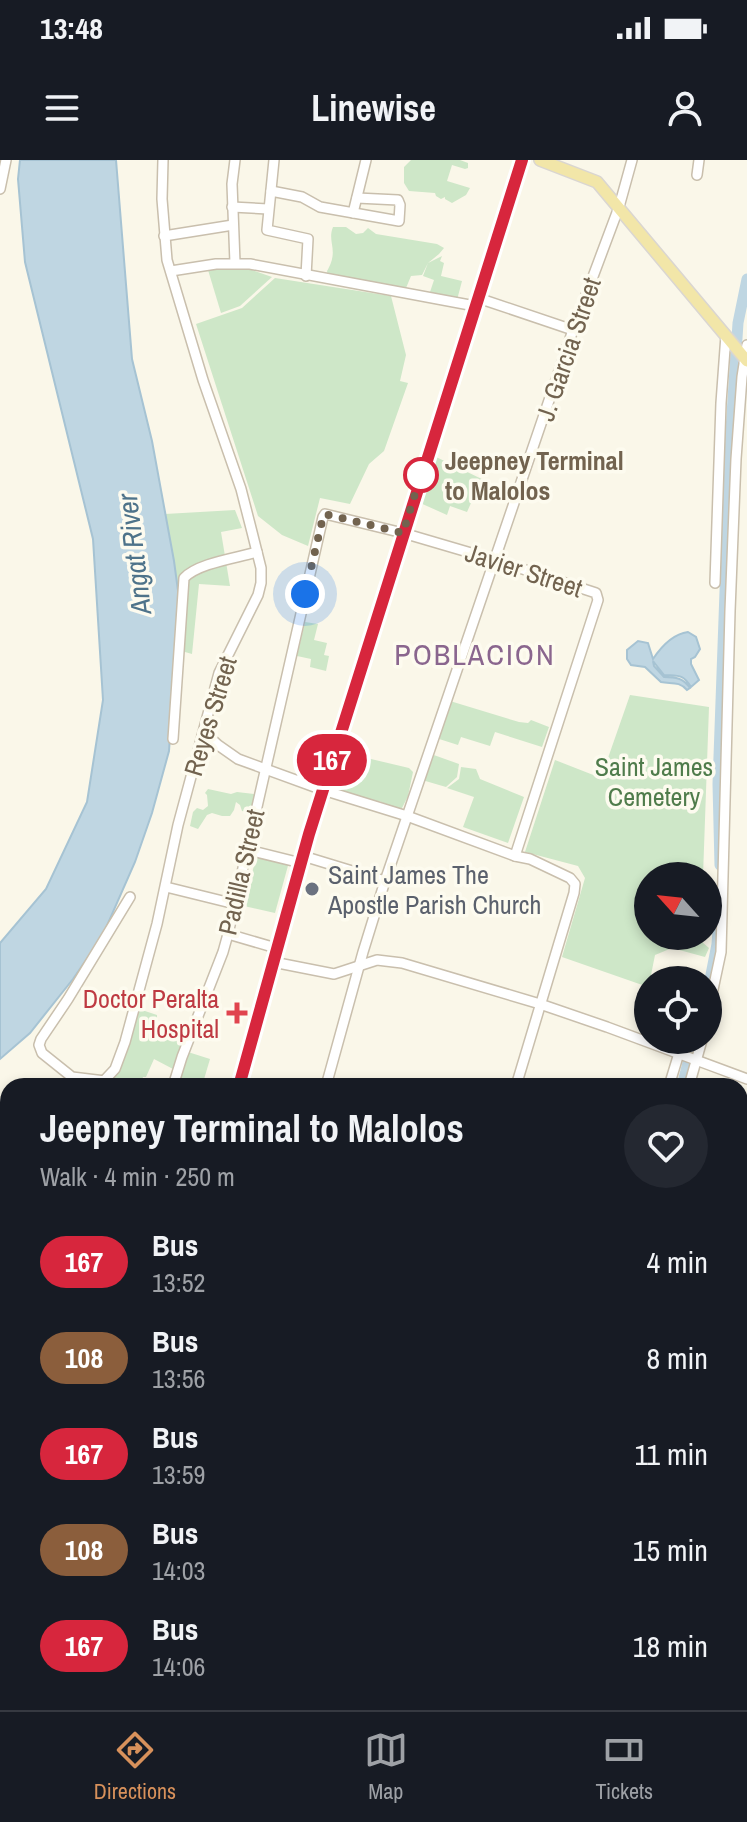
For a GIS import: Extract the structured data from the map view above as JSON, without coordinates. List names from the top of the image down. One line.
{"streets":{"street":["J. Garcia Street","Javier Street","Reyes Street","Padilla Street"]},"crossings":[["J. Garcia Street","Javier Street"],["Javier Street","Padilla Street"]],"districts":["POBLACION"],"water":["Angat River"],"parks":["Saint James Cemetery"],"places":{"other":["Jeepney Terminal to Malolos","Saint James The Apostle Parish Church"],"health":["Doctor Peralta Hospital"]},"lines":["bus line 167"],"north":"top left","page":{"status":"13:48","header":"Linewise","on_map":"167","heading":["Jeepney Terminal to Malolos","Walk · 4 min · 250 m"],"list":[{"mark":"167","name":"Bus","note":"13:52","value":"4 min"},{"mark":"108","name":"Bus","note":"13:56","value":"8 min"},{"mark":"167","name":"Bus","note":"13:59","value":"11 min"},{"mark":"108","name":"Bus","note":"14:03","value":"15 min"},{"mark":"167","name":"Bus","note":"14:06","value":"18 min"}],"tabs":["Directions","Map","Tickets"]}}
